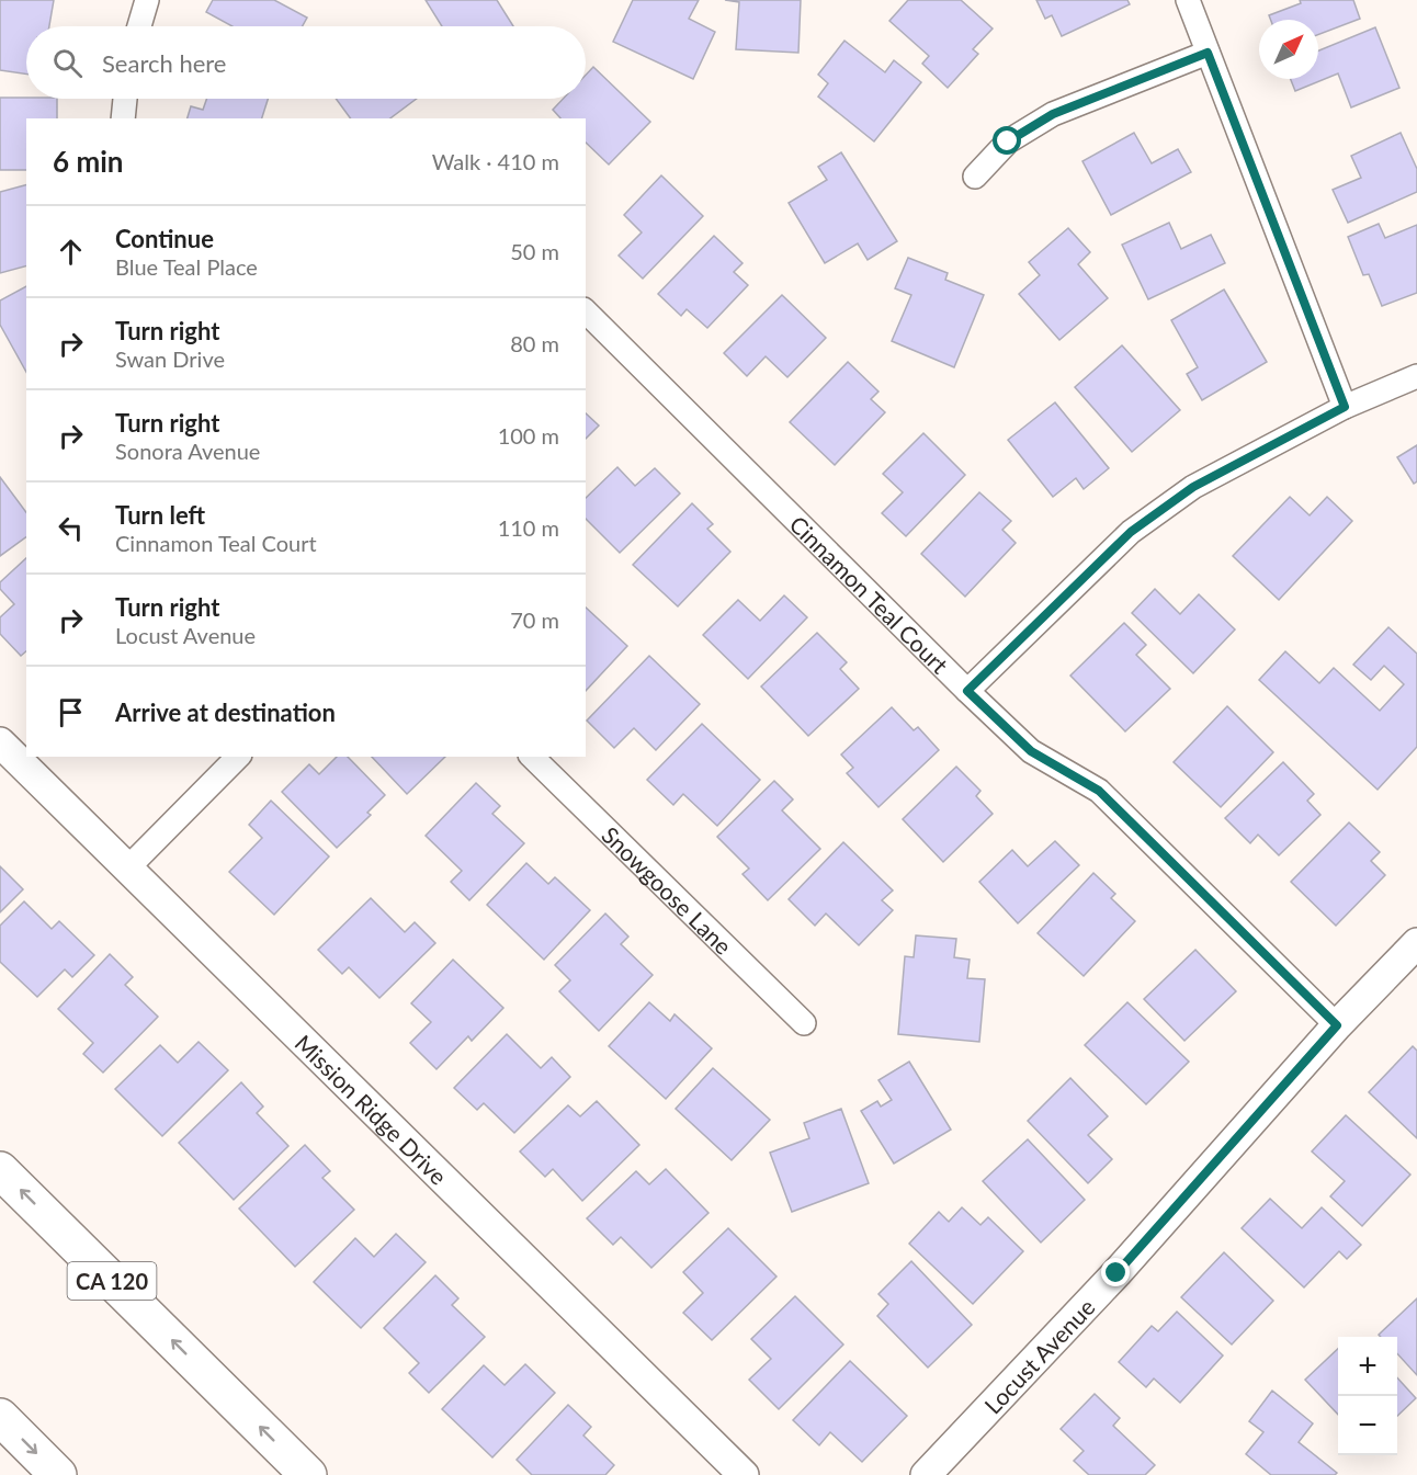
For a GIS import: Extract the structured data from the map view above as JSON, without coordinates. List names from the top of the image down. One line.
{"streets":{"highway":["CA 120"],"street":["Cinnamon Teal Court","Snowgoose Lane","Mission Ridge Drive","Locust Avenue"]},"crossings":[["Cinnamon Teal Court","Locust Avenue"]],"north":"top right","page":{"search":"Search here","heading":["6 min","Walk · 410 m"],"list":[["Continue","Blue Teal Place","50 m"],["Turn right","Swan Drive","80 m"],["Turn right","Sonora Avenue","100 m"],["Turn left","Cinnamon Teal Court","110 m"],["Turn right","Locust Avenue","70 m"],"Arrive at destination"],"map_buttons":["+","−"]}}
